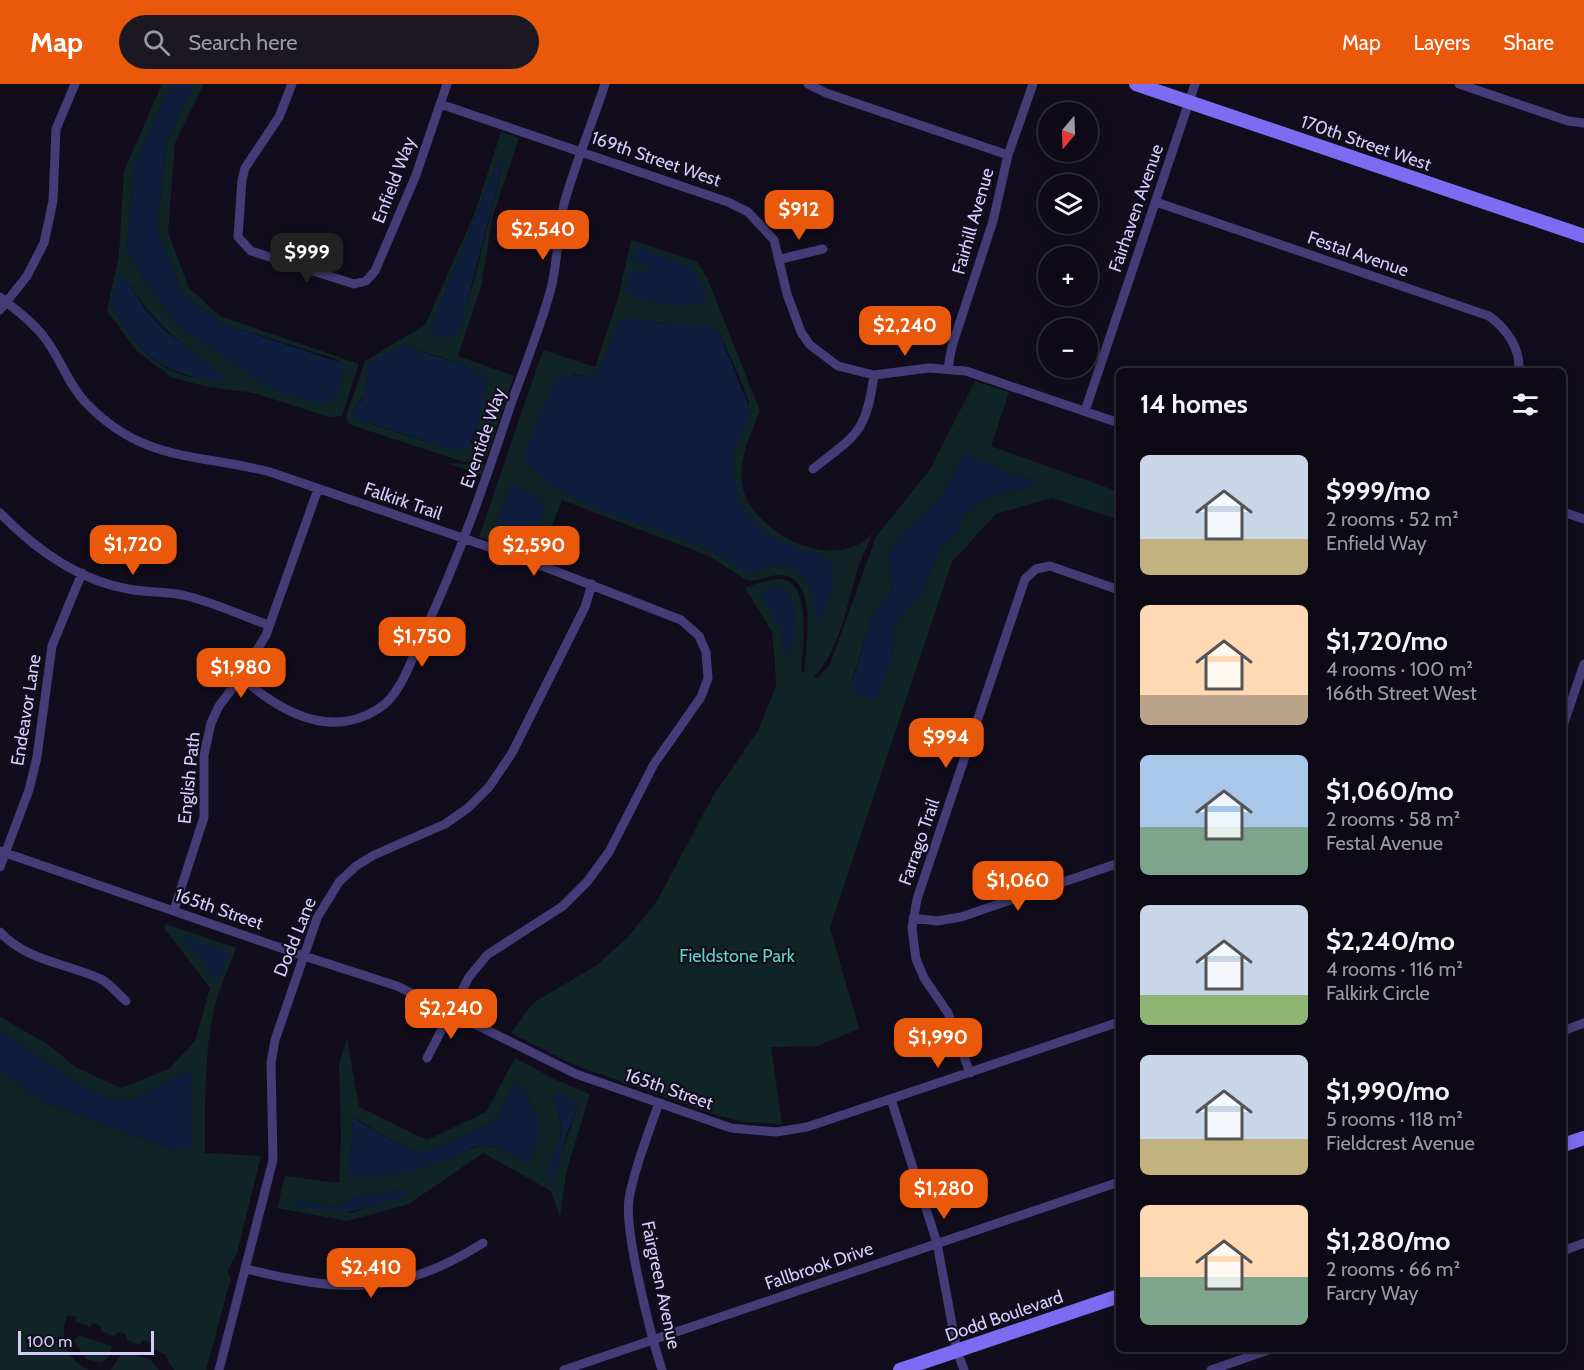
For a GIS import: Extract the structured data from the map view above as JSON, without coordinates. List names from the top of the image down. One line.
{"streets":{"street":["170th Street West","169th Street West","Enfield Way","Fairhaven Avenue","Fairhill Avenue","Festal Avenue","Eventide Way","Falkirk Trail","Endeavor Lane","English Path","Farrago Trail","165th Street","Dodd Lane","Fallbrook Drive","Fairgreen Avenue","Dodd Boulevard"]},"crossings":[["170th Street West","Fairhaven Avenue"],["169th Street West","Enfield Way"],["169th Street West","Fairhaven Avenue"],["169th Street West","Fairhill Avenue"],["169th Street West","Eventide Way"],["Fairhaven Avenue","Festal Avenue"],["Eventide Way","Falkirk Trail"],["Eventide Way","English Path"],["Falkirk Trail","English Path"],["Falkirk Trail","165th Street"],["Falkirk Trail","Dodd Lane"],["Endeavor Lane","165th Street"],["English Path","165th Street"],["Farrago Trail","165th Street"],["165th Street","Dodd Lane"],["165th Street","Fairgreen Avenue"],["Fallbrook Drive","Fairgreen Avenue"]],"parks":["Fieldstone Park"],"scale_bar":"100 m","north":"bottom","page":{"header":"Map","search":"Search here","nav":["Map","Layers","Share"],"map_buttons":["+","−"],"price":["$912","$2,540","$999","$2,240","$1,720","$2,590","$1,750","$1,980","$994","$1,060","$2,240","$1,990","$1,280","$2,410"],"heading":"14 homes","list":[{"name":"$999/mo","note":"2 rooms · 52 m² · Enfield Way"},{"name":"$1,720/mo","note":"4 rooms · 100 m² · 166th Street West"},{"name":"$1,060/mo","note":"2 rooms · 58 m² · Festal Avenue"},{"name":"$2,240/mo","note":"4 rooms · 116 m² · Falkirk Circle"},{"name":"$1,990/mo","note":"5 rooms · 118 m² · Fieldcrest Avenue"},{"name":"$1,280/mo","note":"2 rooms · 66 m² · Farcry Way"}],"scale":"100 m"}}
